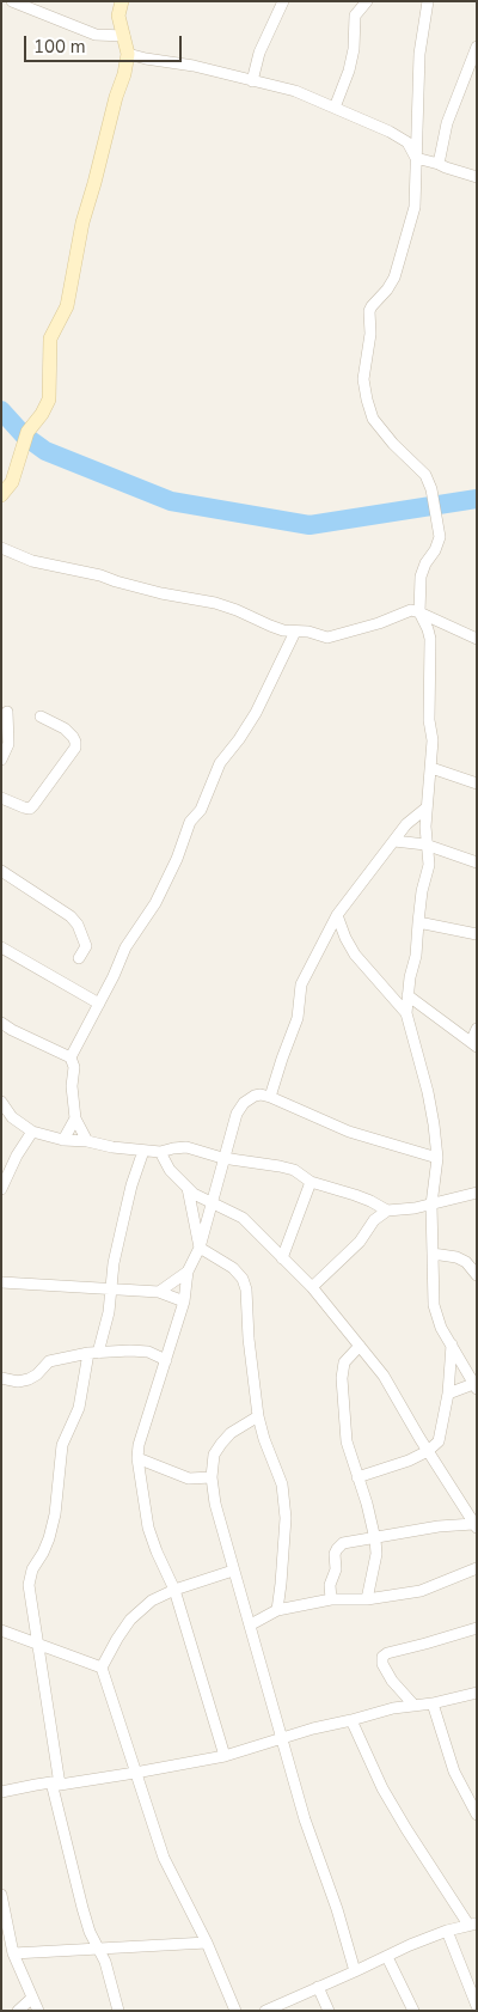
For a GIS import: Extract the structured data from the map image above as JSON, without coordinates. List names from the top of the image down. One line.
{"scale_bar":"100 m"}
